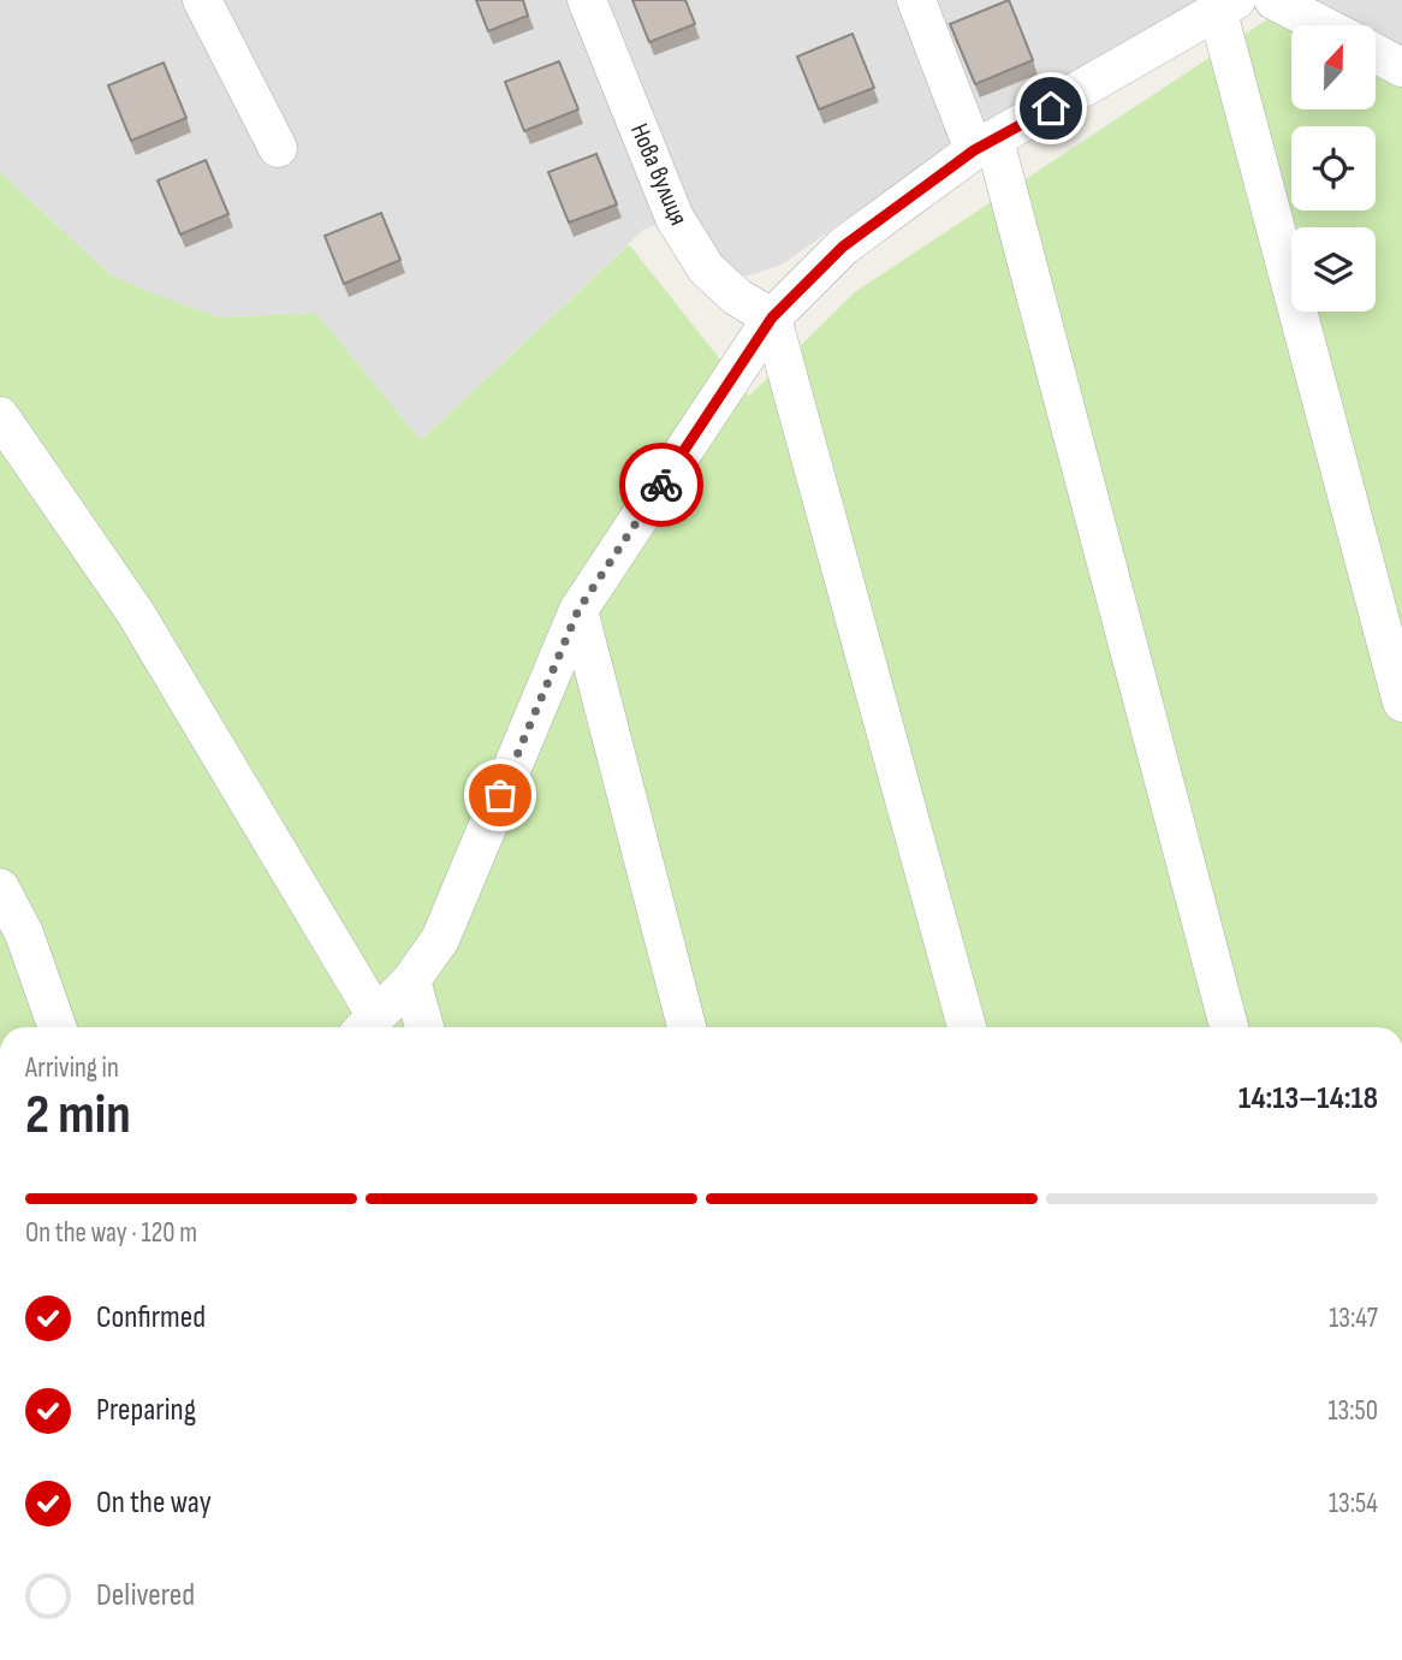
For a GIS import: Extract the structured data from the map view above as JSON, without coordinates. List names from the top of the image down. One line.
{"streets":{"street":["Нова вулиця"]},"north":"top","page":{"heading":["2 min","Arriving in","14:13–14:18"],"bar":"On the way · 120 m","list":[["Confirmed","13:47"],["Preparing","13:50"],["On the way","13:54"],"Delivered"]}}
